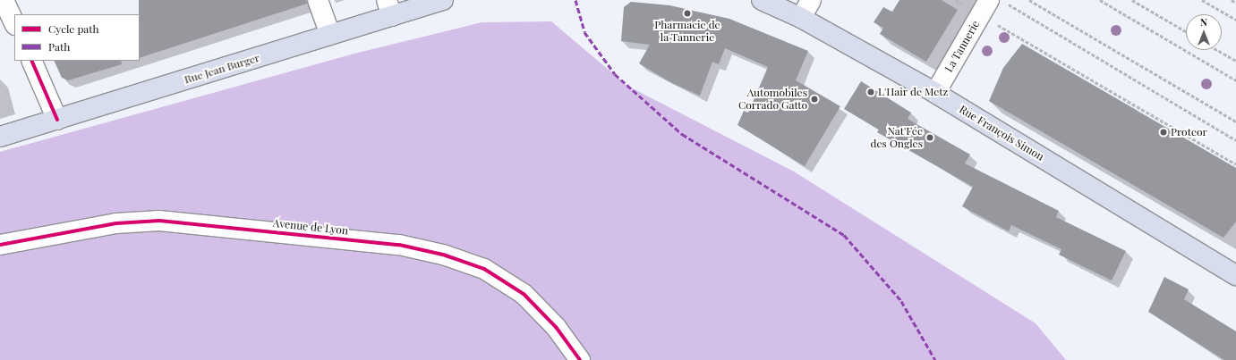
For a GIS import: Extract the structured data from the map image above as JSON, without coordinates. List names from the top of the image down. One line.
{"streets":{"main road":["Rue Jean Burger","Rue François Simon"],"street":["La Tannerie","Avenue de Lyon"]},"crossings":[["La Tannerie","Rue François Simon"]],"places":["Pharmacie de la Tannerie","L'Hair de Metz","Automobiles Corrado Gatto","Proteor","Nat'Fée des Ongles"],"legend":["Cycle path","Path"],"north":"top"}
